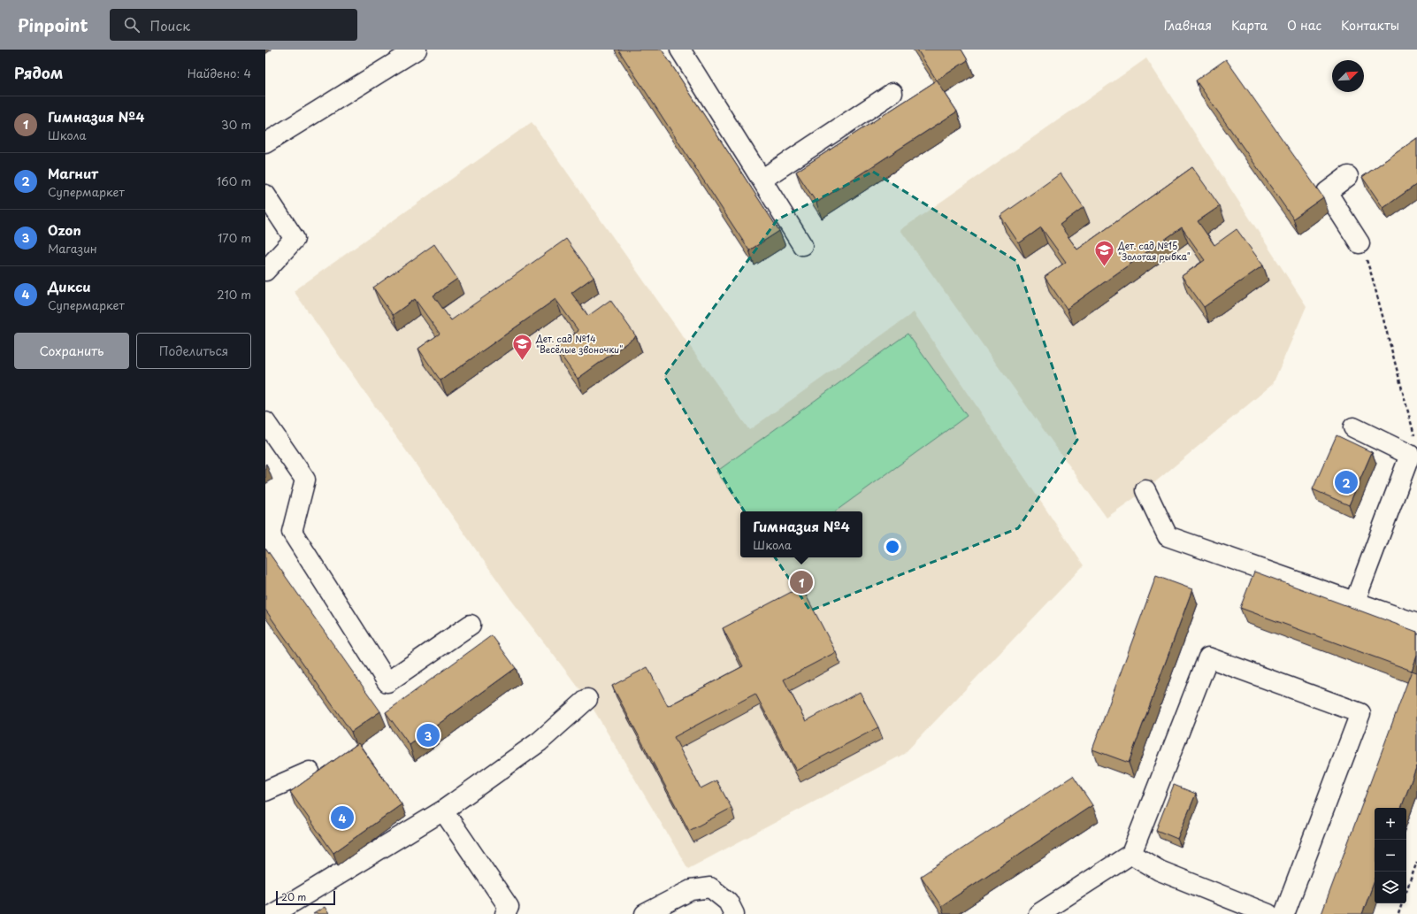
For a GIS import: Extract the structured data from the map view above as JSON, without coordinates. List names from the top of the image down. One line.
{"places":{"school or university":["Дет. сад №15 \"Золотая рыбка\"","Дет. сад №14 \"Весёлые звоночки\""]},"scale_bar":"20 m","north":"top right","page":{"header":"Pinpoint","search":"Поиск","nav":["Главная","Карта","О нас","Контакты"],"heading":["Рядом","Найдено: 4"],"list":[{"mark":"1","name":"Гимназия №4","note":"Школа","value":"30 m"},{"mark":"2","name":"Магнит","note":"Супермаркет","value":"160 m"},{"mark":"3","name":"Ozon","note":"Магазин","value":"170 m"},{"mark":"4","name":"Дикси","note":"Супермаркет","value":"210 m"}],"buttons":["Сохранить","Поделиться"],"pins":["2","1","3","4"],"popup":["Гимназия №4","Школа"],"map_buttons":["+","−"],"scale":"20 m"}}
